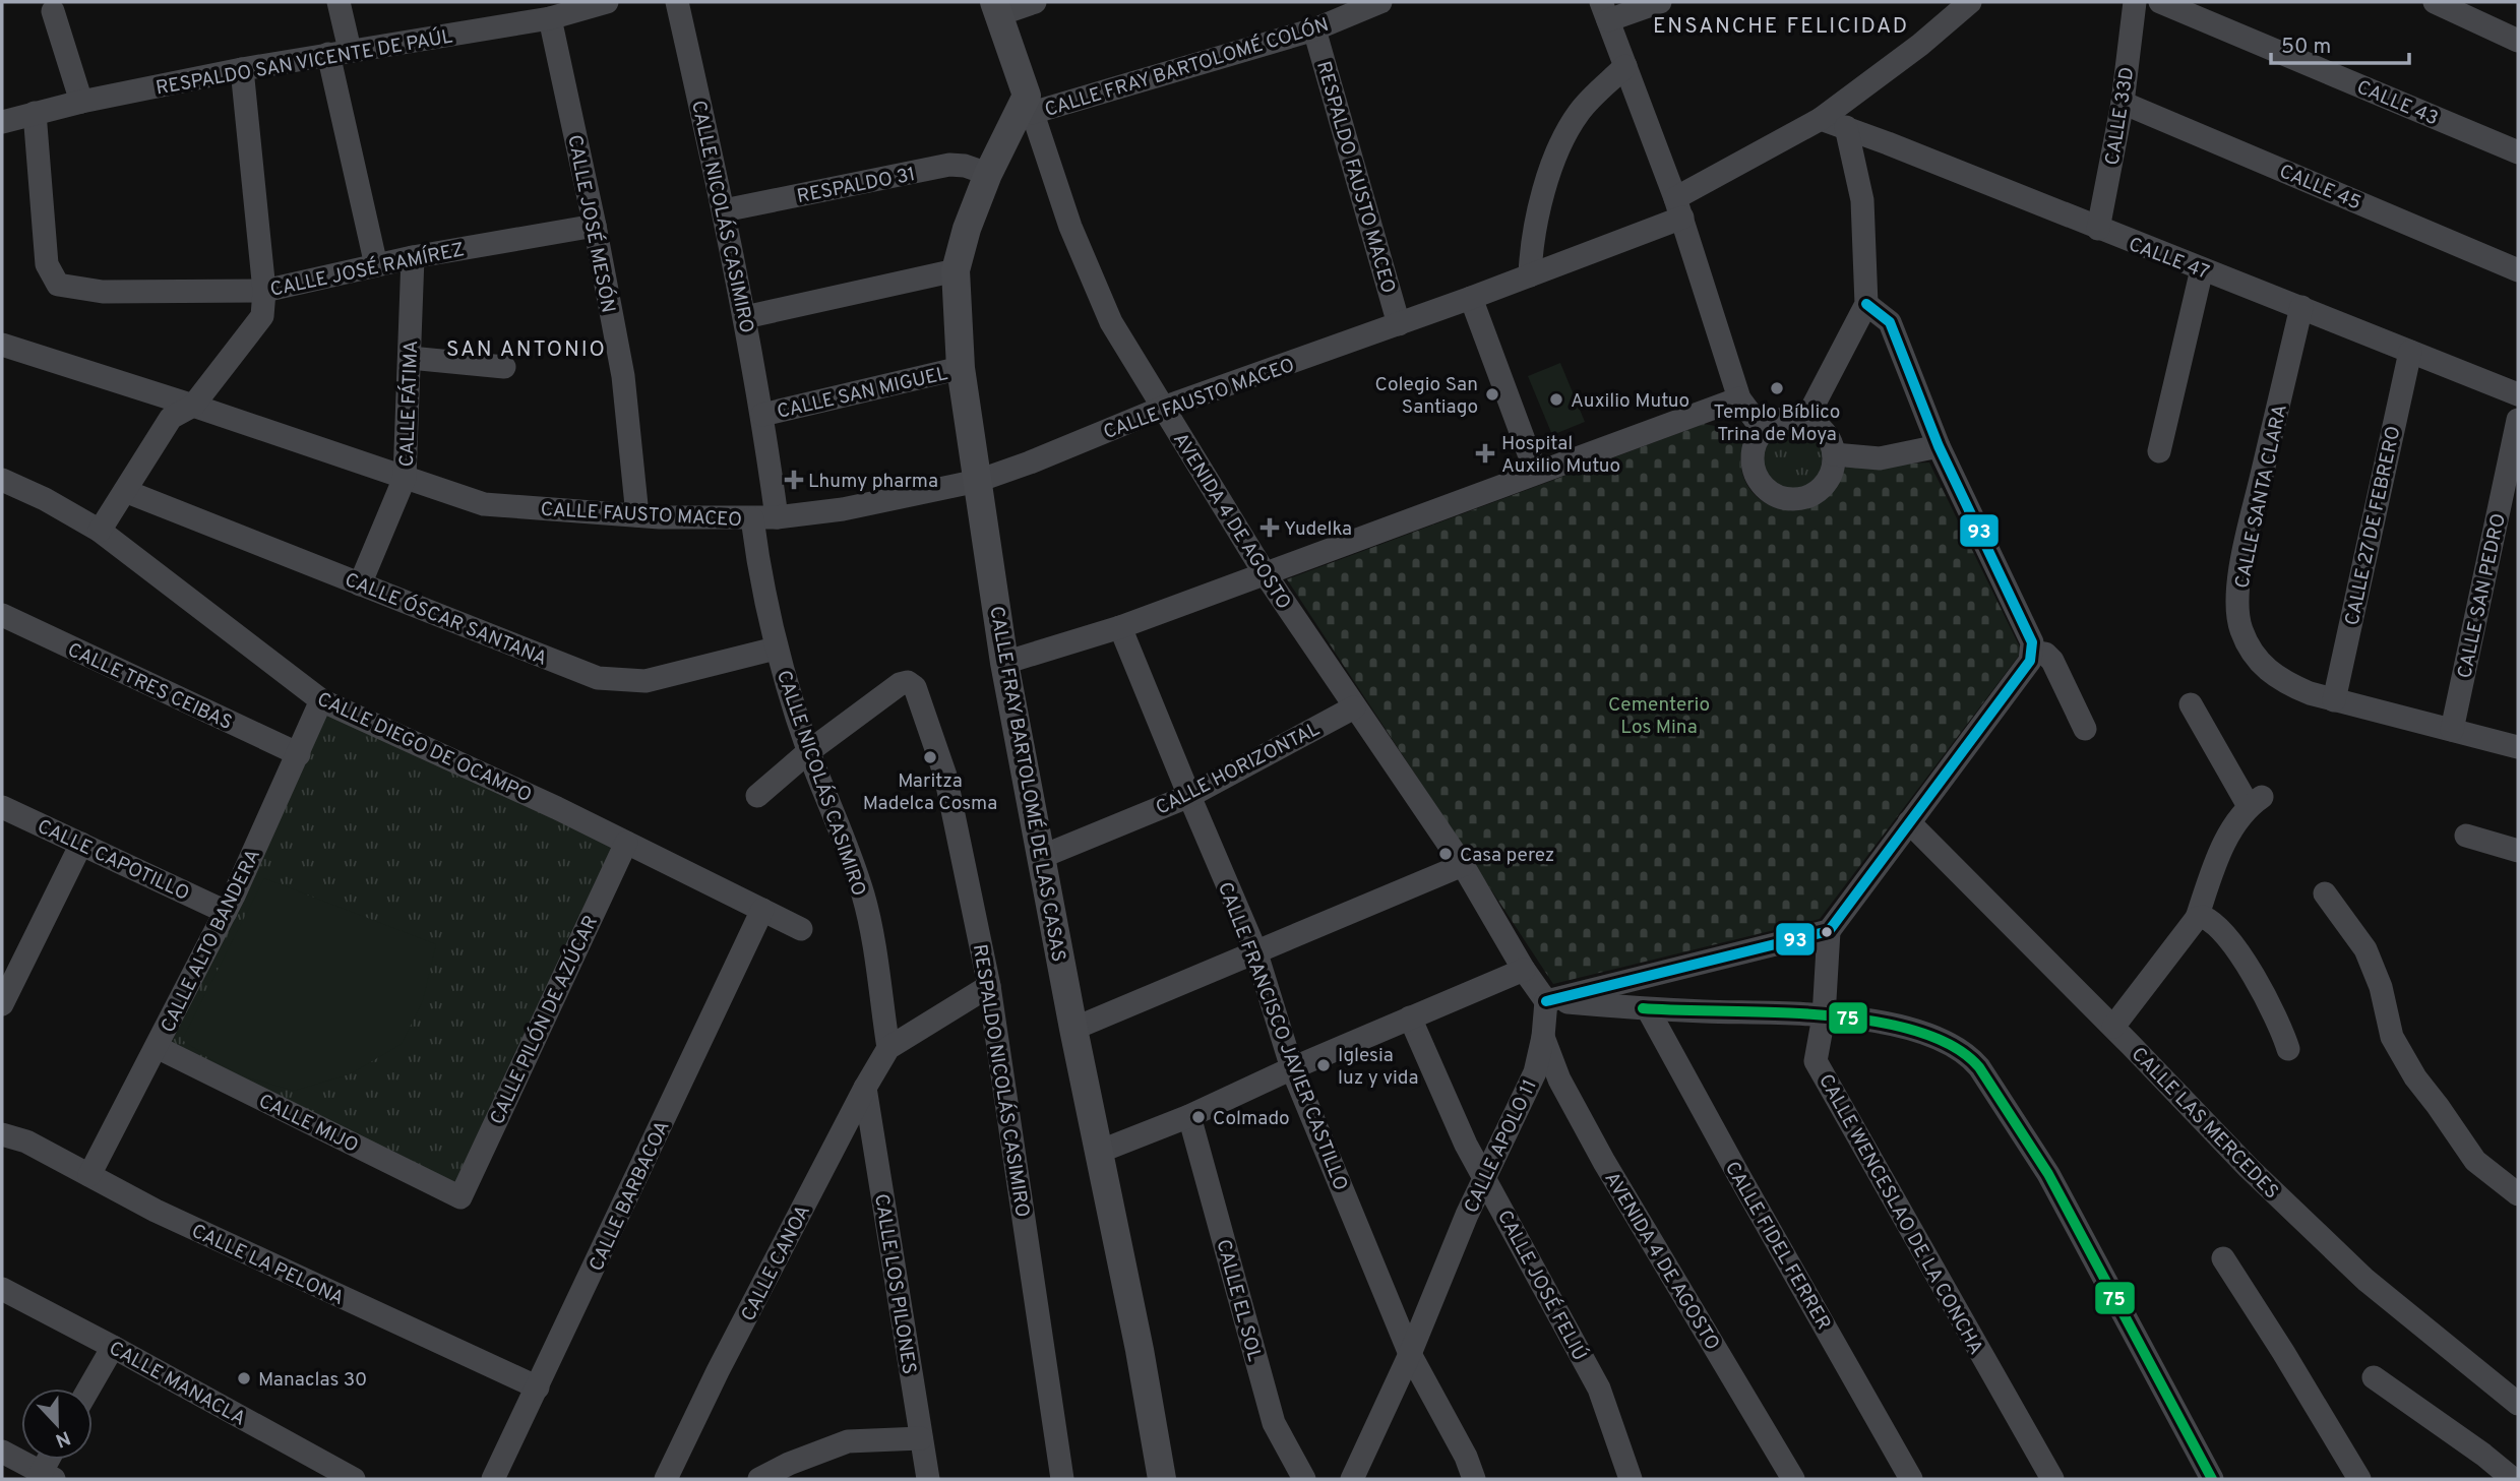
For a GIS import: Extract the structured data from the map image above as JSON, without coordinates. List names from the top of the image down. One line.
{"streets":{"main road":["AVENIDA 4 DE AGOSTO","CALLE FRAY BARTOLOMÉ DE LAS CASAS"],"street":["RESPALDO SAN VICENTE DE PAÚL","CALLE FRAY BARTOLOMÉ COLÓN","CALLE 43","CALLE 33D","RESPALDO FAUSTO MACEO","RESPALDO 31","CALLE 45","CALLE NICOLÁS CASIMIRO","CALLE JOSÉ MESÓN","CALLE 47","CALLE JOSÉ RAMÍREZ","CALLE SAN MIGUEL","CALLE FAUSTO MACEO","CALLE FÁTIMA","CALLE SANTA CLARA","CALLE 27 DE FEBRERO","CALLE SAN PEDRO","CALLE ÓSCAR SANTANA","CALLE TRES CEIBAS","CALLE DIEGO DE OCAMPO","CALLE HORIZONTAL","CALLE CAPOTILLO","CALLE ALTO BANDERA","CALLE PILÓN DE AZÚCAR","CALLE FRANCISCO JAVIER CASTILLO","RESPALDO NICOLÁS CASIMIRO","CALLE MIJO","CALLE LAS MERCEDES","CALLE APOLO 11","CALLE BARBACOA","CALLE WENCESLAO DE LA CONCHA","CALLE FIDEL FERRER","CALLE CANOA","CALLE LA PELONA","CALLE LOS PILONES","CALLE JOSÉ FELIÚ","CALLE EL SOL","CALLE MANACLA"]},"crossings":[["RESPALDO SAN VICENTE DE PAÚL","CALLE JOSÉ MESÓN"],["RESPALDO SAN VICENTE DE PAÚL","CALLE JOSÉ RAMÍREZ"],["CALLE FRAY BARTOLOMÉ COLÓN","RESPALDO FAUSTO MACEO"],["CALLE FRAY BARTOLOMÉ COLÓN","AVENIDA 4 DE AGOSTO"],["CALLE FRAY BARTOLOMÉ COLÓN","CALLE FRAY BARTOLOMÉ DE LAS CASAS"],["CALLE 33D","CALLE 45"],["CALLE 33D","CALLE 47"],["RESPALDO FAUSTO MACEO","CALLE FAUSTO MACEO"],["RESPALDO 31","CALLE NICOLÁS CASIMIRO"],["RESPALDO 31","CALLE FRAY BARTOLOMÉ DE LAS CASAS"],["CALLE NICOLÁS CASIMIRO","CALLE SAN MIGUEL"],["CALLE NICOLÁS CASIMIRO","CALLE FAUSTO MACEO"],["CALLE NICOLÁS CASIMIRO","CALLE ÓSCAR SANTANA"],["CALLE NICOLÁS CASIMIRO","RESPALDO NICOLÁS CASIMIRO"],["CALLE NICOLÁS CASIMIRO","CALLE CANOA"],["CALLE JOSÉ MESÓN","CALLE JOSÉ RAMÍREZ"],["CALLE JOSÉ MESÓN","CALLE FAUSTO MACEO"],["CALLE 47","CALLE FAUSTO MACEO"],["CALLE 47","CALLE SANTA CLARA"],["CALLE 47","CALLE 27 DE FEBRERO"],["CALLE JOSÉ RAMÍREZ","CALLE FÁTIMA"],["CALLE SAN MIGUEL","CALLE FRAY BARTOLOMÉ DE LAS CASAS"],["CALLE FAUSTO MACEO","CALLE FÁTIMA"],["CALLE FAUSTO MACEO","AVENIDA 4 DE AGOSTO"],["CALLE FAUSTO MACEO","CALLE FRAY BARTOLOMÉ DE LAS CASAS"],["CALLE FÁTIMA","CALLE ÓSCAR SANTANA"],["CALLE SANTA CLARA","CALLE 27 DE FEBRERO"],["CALLE SANTA CLARA","CALLE SAN PEDRO"],["AVENIDA 4 DE AGOSTO","CALLE HORIZONTAL"],["AVENIDA 4 DE AGOSTO","CALLE FRAY BARTOLOMÉ DE LAS CASAS"],["AVENIDA 4 DE AGOSTO","CALLE APOLO 11"],["CALLE TRES CEIBAS","CALLE ALTO BANDERA"],["CALLE DIEGO DE OCAMPO","CALLE ALTO BANDERA"],["CALLE DIEGO DE OCAMPO","CALLE PILÓN DE AZÚCAR"],["CALLE DIEGO DE OCAMPO","CALLE BARBACOA"],["CALLE HORIZONTAL","CALLE FRAY BARTOLOMÉ DE LAS CASAS"],["CALLE HORIZONTAL","CALLE FRANCISCO JAVIER CASTILLO"],["CALLE CAPOTILLO","CALLE ALTO BANDERA"],["CALLE ALTO BANDERA","CALLE MIJO"],["CALLE ALTO BANDERA","CALLE LA PELONA"],["CALLE PILÓN DE AZÚCAR","CALLE MIJO"],["CALLE FRANCISCO JAVIER CASTILLO","CALLE APOLO 11"],["CALLE APOLO 11","CALLE JOSÉ FELIÚ"],["CALLE BARBACOA","CALLE LA PELONA"],["CALLE CANOA","CALLE LOS PILONES"]],"districts":["ENSANCHE FELICIDAD","SAN ANTONIO"],"parks":["Cementerio Los Mina"],"places":{"other":["Templo Bíblico Trina de Moya","Colegio San Santiago","Auxilio Mutuo","Maritza Madelca Cosma","Casa perez","Iglesia luz y vida","Colmado","Manaclas 30"],"health":["Hospital Auxilio Mutuo","Lhumy pharma","Yudelka"]},"lines":["transit line 93","transit line 75"],"scale_bar":"50 m","north":"bottom"}
